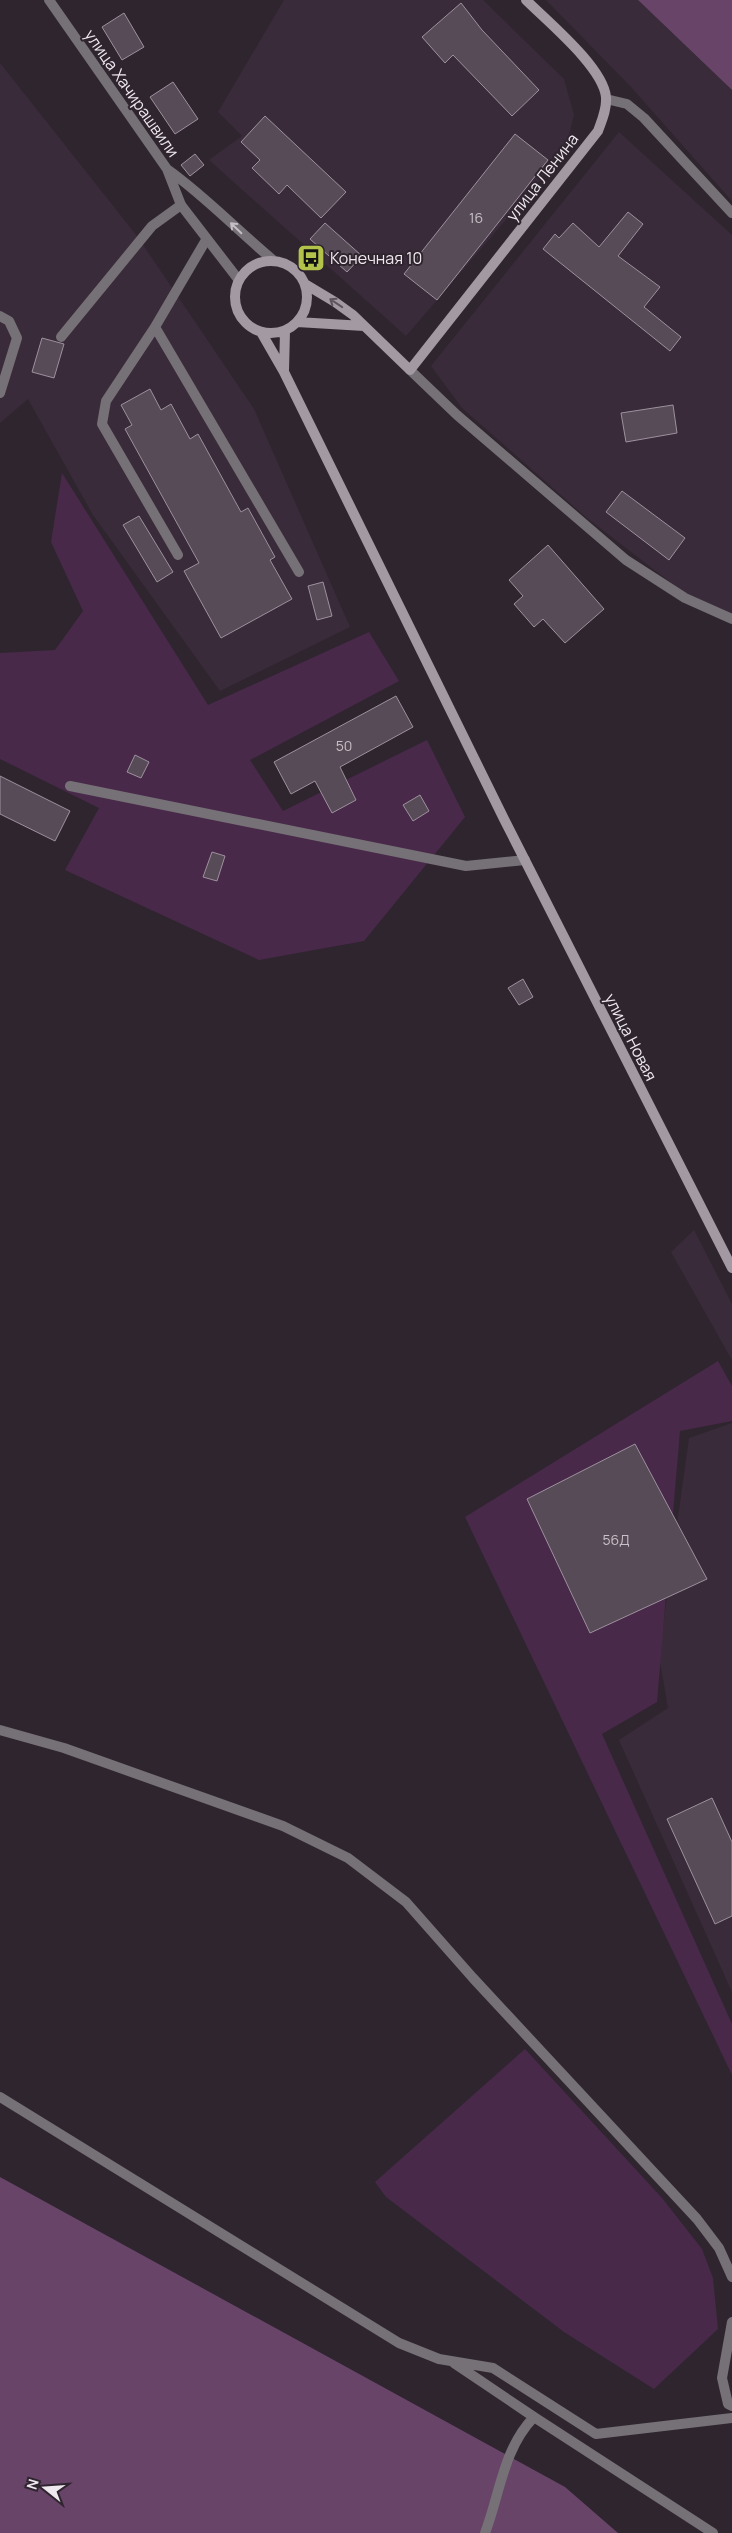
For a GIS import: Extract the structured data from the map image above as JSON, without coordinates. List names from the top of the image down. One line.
{"streets":{"street":["улица Хачирашвили","улица Ленина","улица Новая"]},"crossings":[["улица Хачирашвили","улица Новая"]],"places":{"bus stop":["Конечная 10"]},"house_numbers":["16","50","56Д"],"north":"left"}
